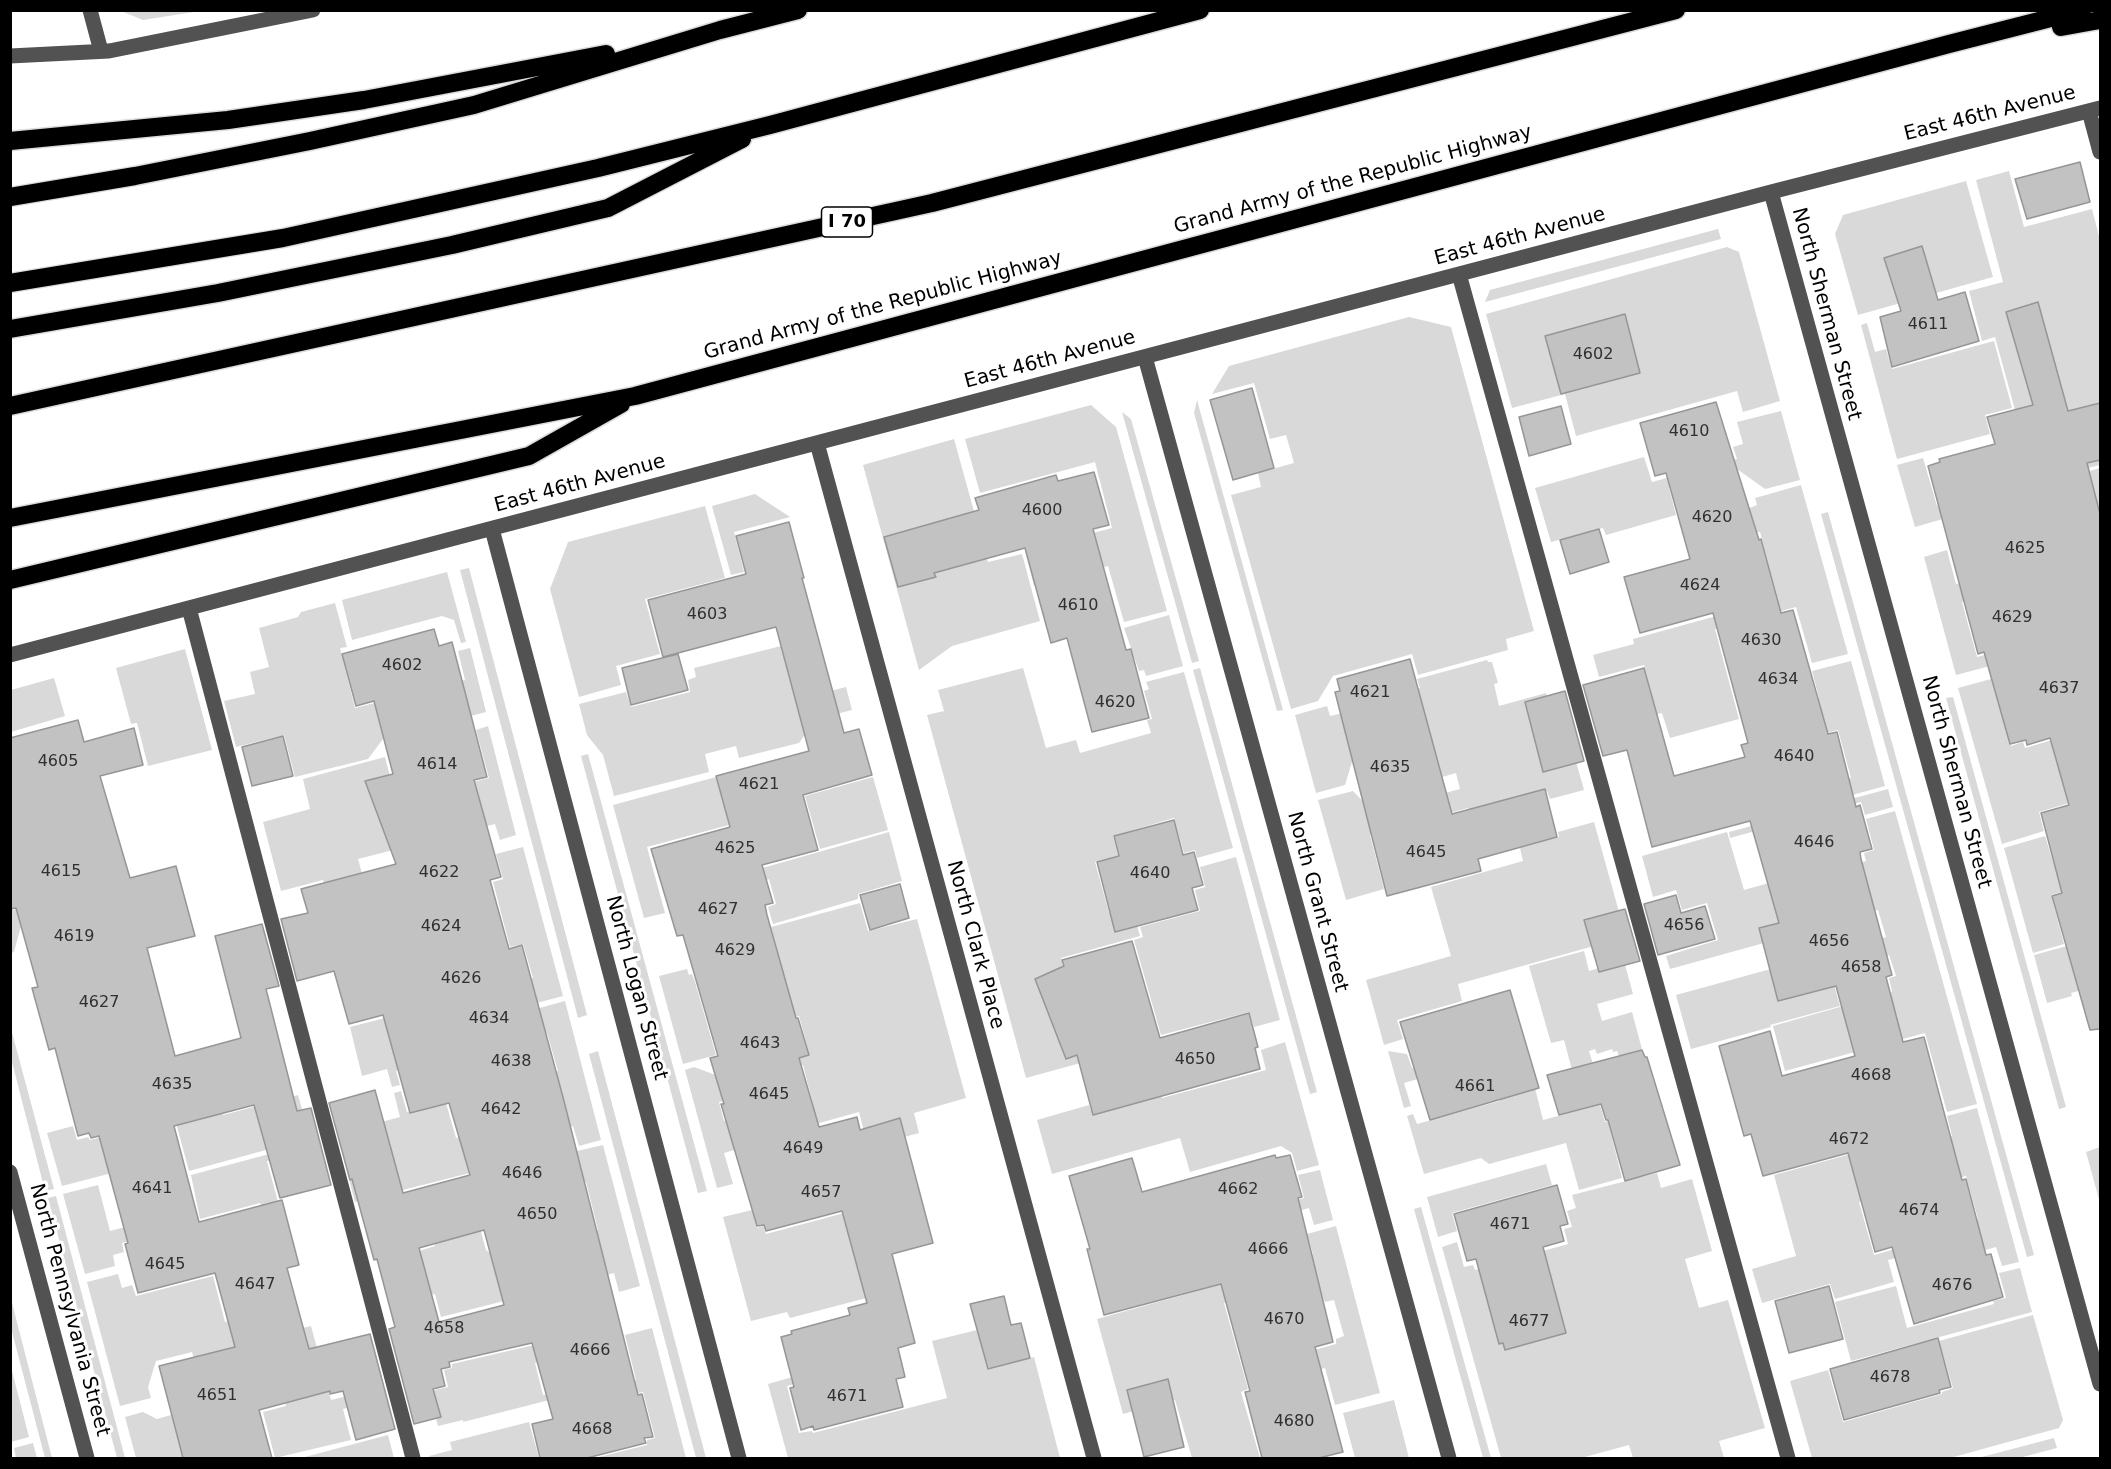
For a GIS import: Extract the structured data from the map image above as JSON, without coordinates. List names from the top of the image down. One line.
{"streets":{"highway":["Grand Army of the Republic Highway","I 70"],"street":["East 46th Avenue","North Sherman Street","North Grant Street","North Clark Place","North Logan Street","North Pennsylvania Street"]},"crossings":[["East 46th Avenue","North Sherman Street"],["East 46th Avenue","North Grant Street"],["East 46th Avenue","North Clark Place"],["East 46th Avenue","North Logan Street"]],"house_numbers":["4611","4602","4610","4600","4620","4625","4624","4610","4603","4629","4630","4602","4634","4637","4621","4620","4640","4605","4614","4635","4621","4646","4625","4645","4615","4622","4640","4627","4656","4624","4619","4656","4629","4658","4626","4627","4634","4643","4650","4638","4668","4635","4661","4645","4642","4672","4649","4646","4641","4662","4657","4674","4650","4671","4666","4645","4647","4676","4670","4677","4658","4666","4678","4651","4671","4680","4668"]}
